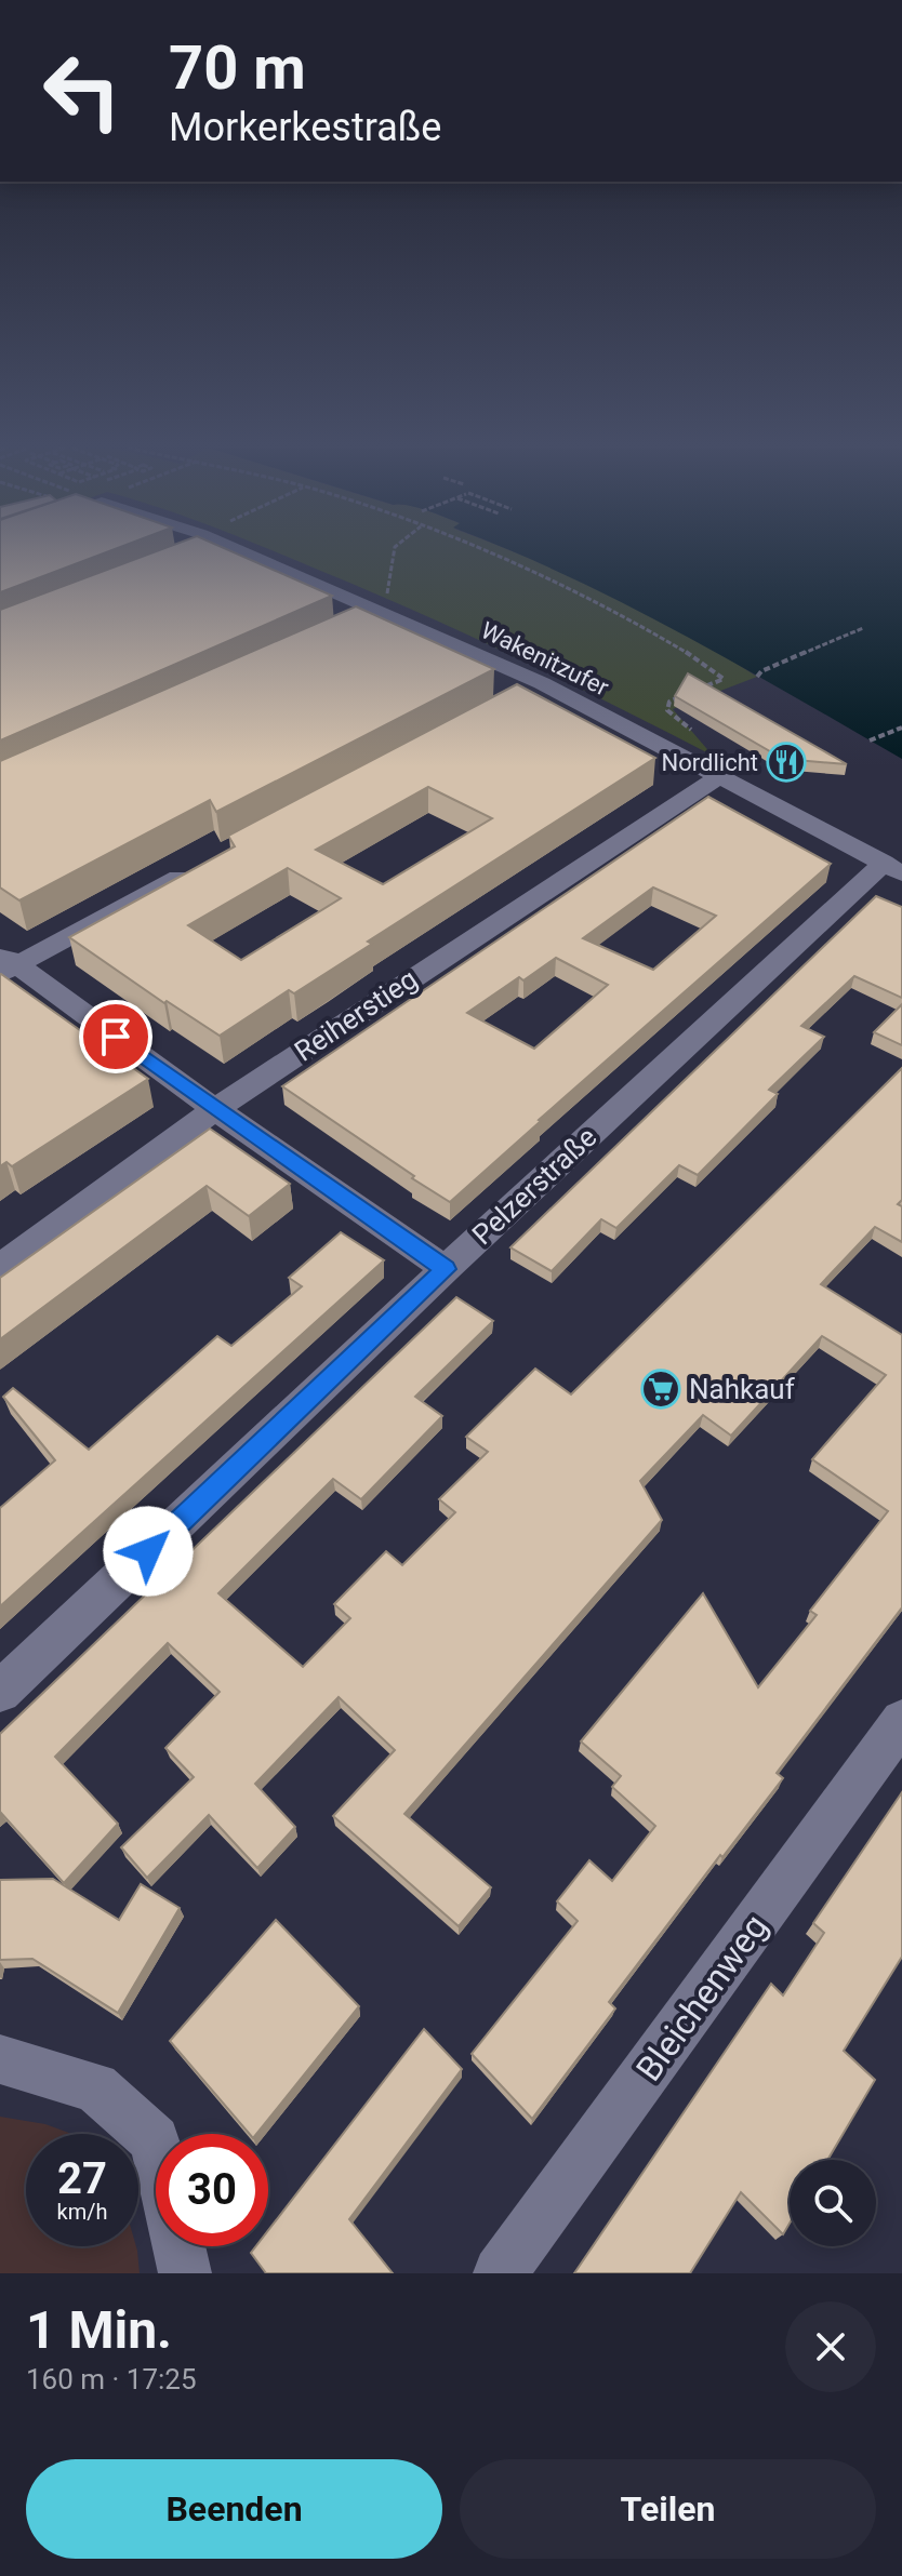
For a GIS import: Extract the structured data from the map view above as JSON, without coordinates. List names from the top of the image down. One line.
{"streets":{"street":["Wakenitzufer","Reiherstieg","Pelzerstraße","Bleichenweg"]},"crossings":[["Wakenitzufer","Reiherstieg"],["Wakenitzufer","Pelzerstraße"]],"places":{"restaurant":["Nordlicht"],"supermarket":["Nahkauf"]},"page":{"turn":["70 m","Morkerkestraße"],"speed":"27 km/h","limit":"30","heading":["1 Min.","160 m · 17:25"],"buttons":["Beenden","Teilen"]}}
